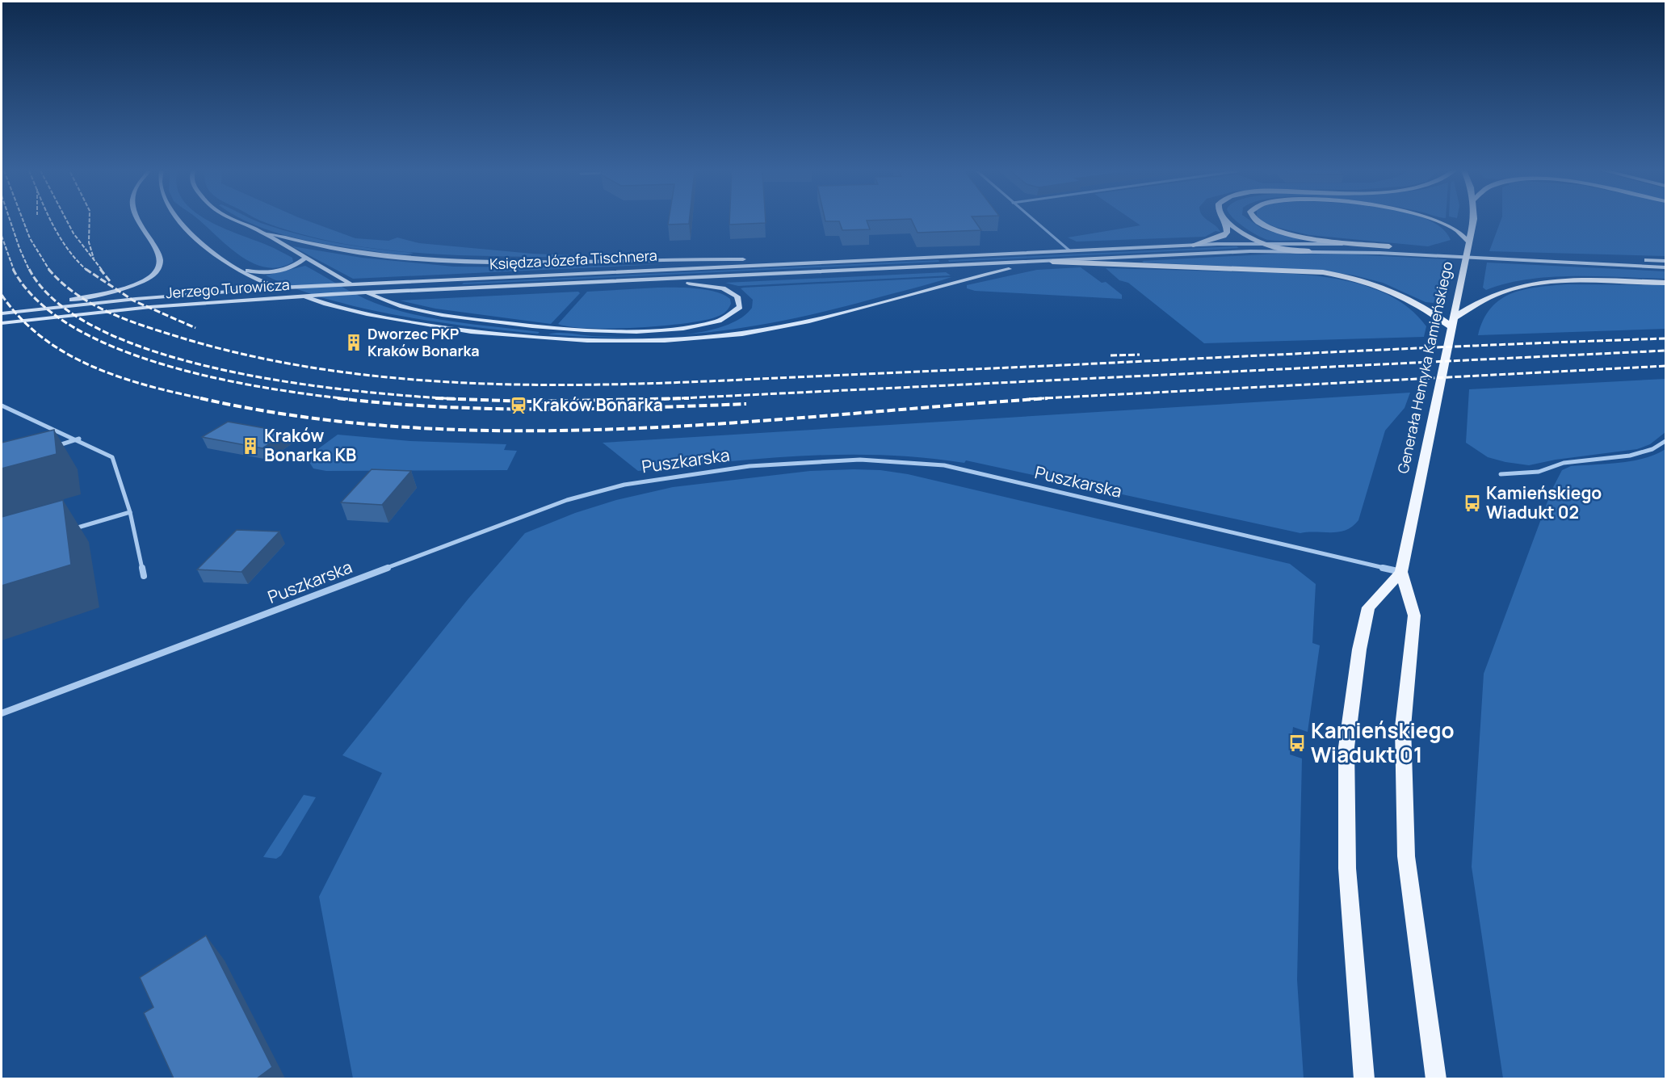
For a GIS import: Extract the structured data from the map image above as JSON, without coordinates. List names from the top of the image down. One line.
{"streets":{"main road":["Księdza Józefa Tischnera","Jerzego Turowicza","Generała Henryka Kamieńskiego"],"street":["Puszkarska"]},"crossings":[["Księdza Józefa Tischnera","Jerzego Turowicza"],["Generała Henryka Kamieńskiego","Puszkarska"]],"places":{"building":["Dworzec PKP Kraków Bonarka","Kraków Bonarka KB"],"station":["Kraków Bonarka"],"bus stop":["Kamieńskiego Wiadukt 02","Kamieńskiego Wiadukt 01"]}}
